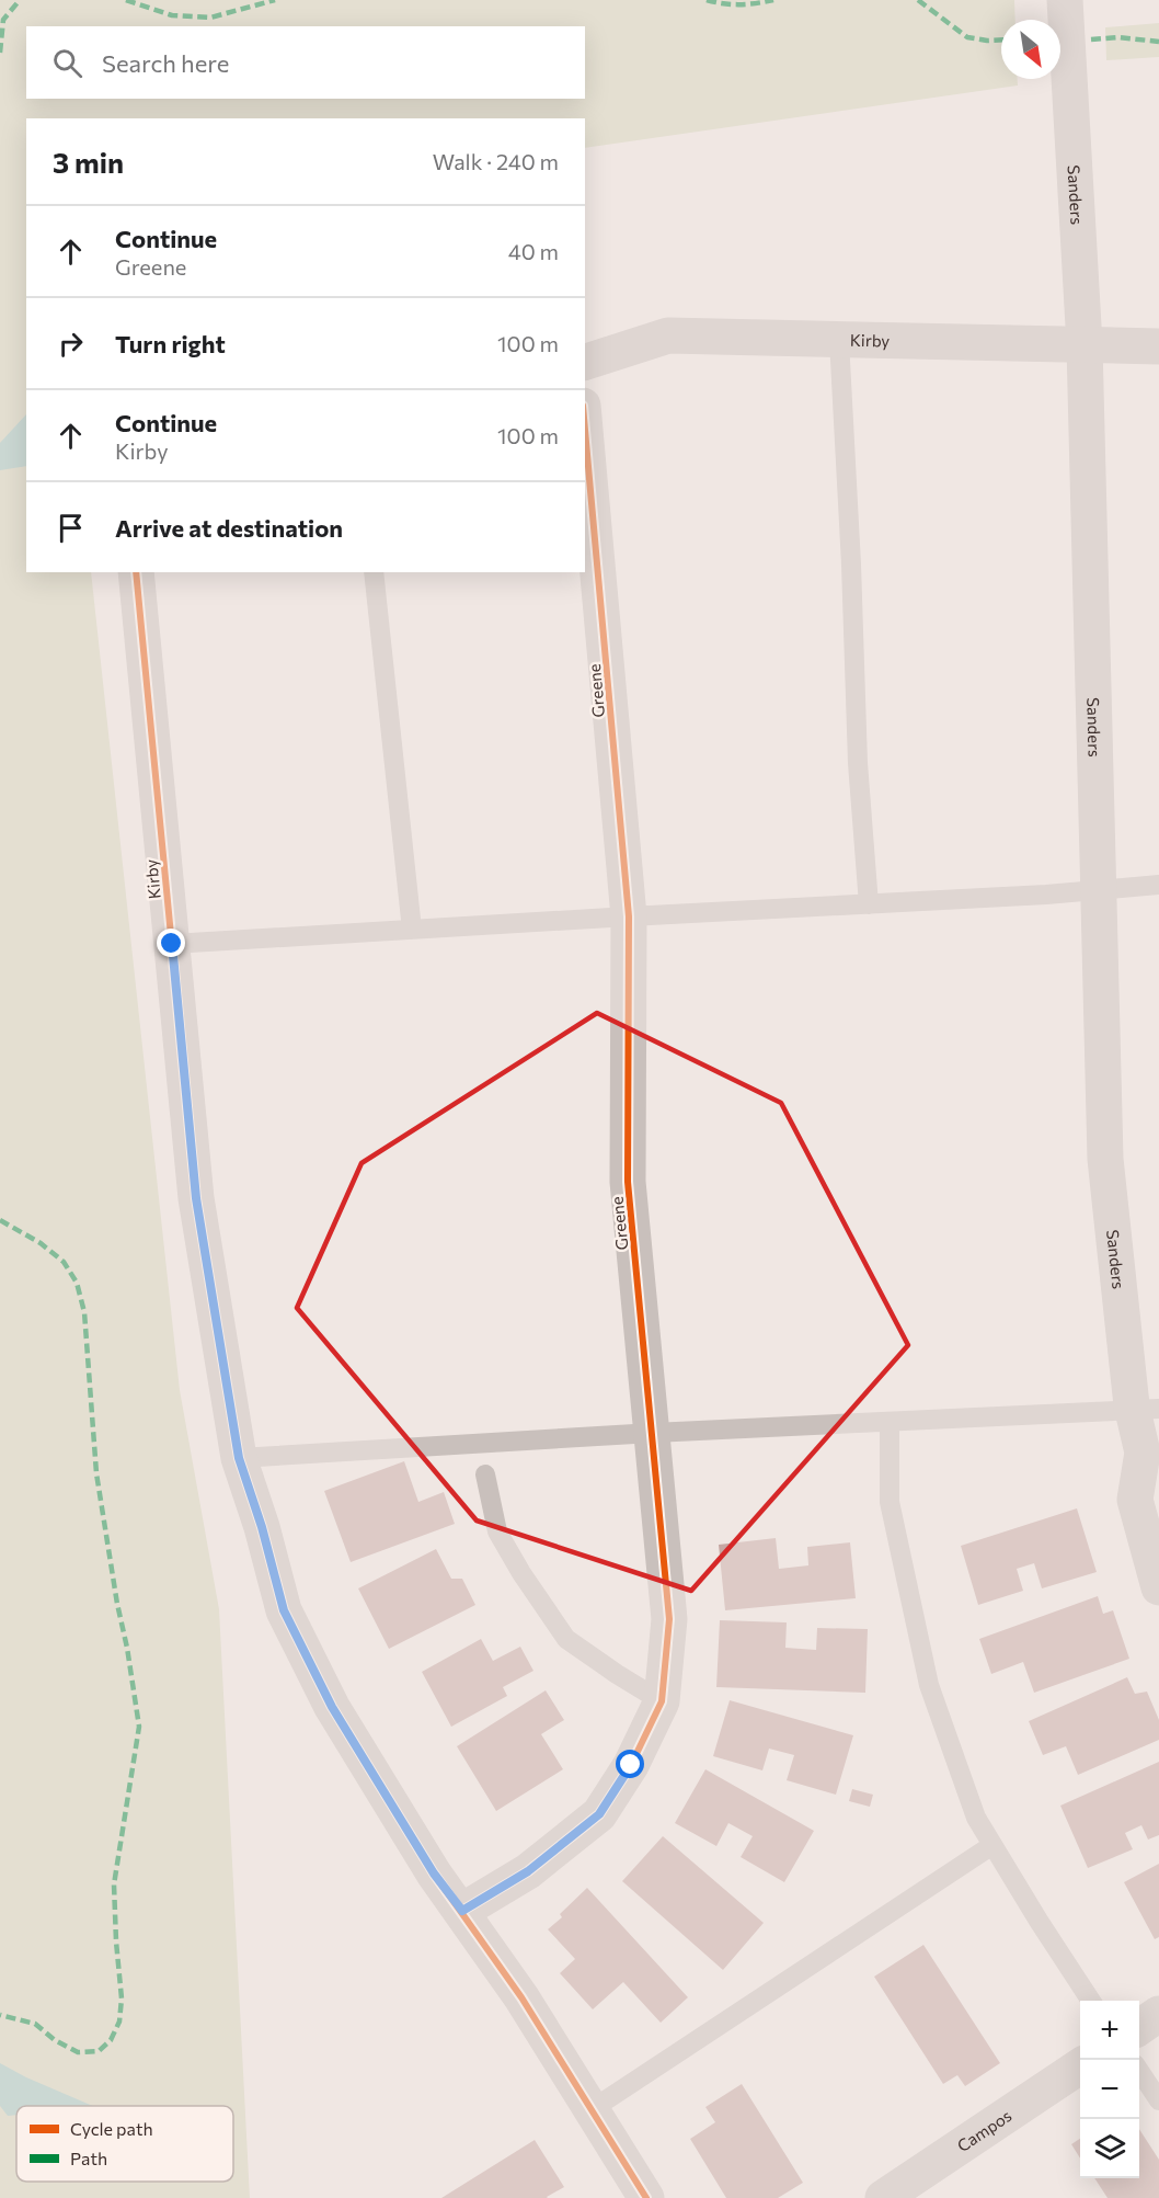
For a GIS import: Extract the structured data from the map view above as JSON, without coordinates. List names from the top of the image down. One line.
{"streets":{"street":["Sanders","Kirby","Greene","Campos"]},"crossings":[["Sanders","Kirby"],["Kirby","Greene"]],"legend":["Cycle path","Path"],"north":"bottom right","page":{"search":"Search here","heading":["3 min","Walk · 240 m"],"list":[["Continue","Greene","40 m"],["Turn right","100 m"],["Continue","Kirby","100 m"],"Arrive at destination"],"map_buttons":["+","−"]}}
